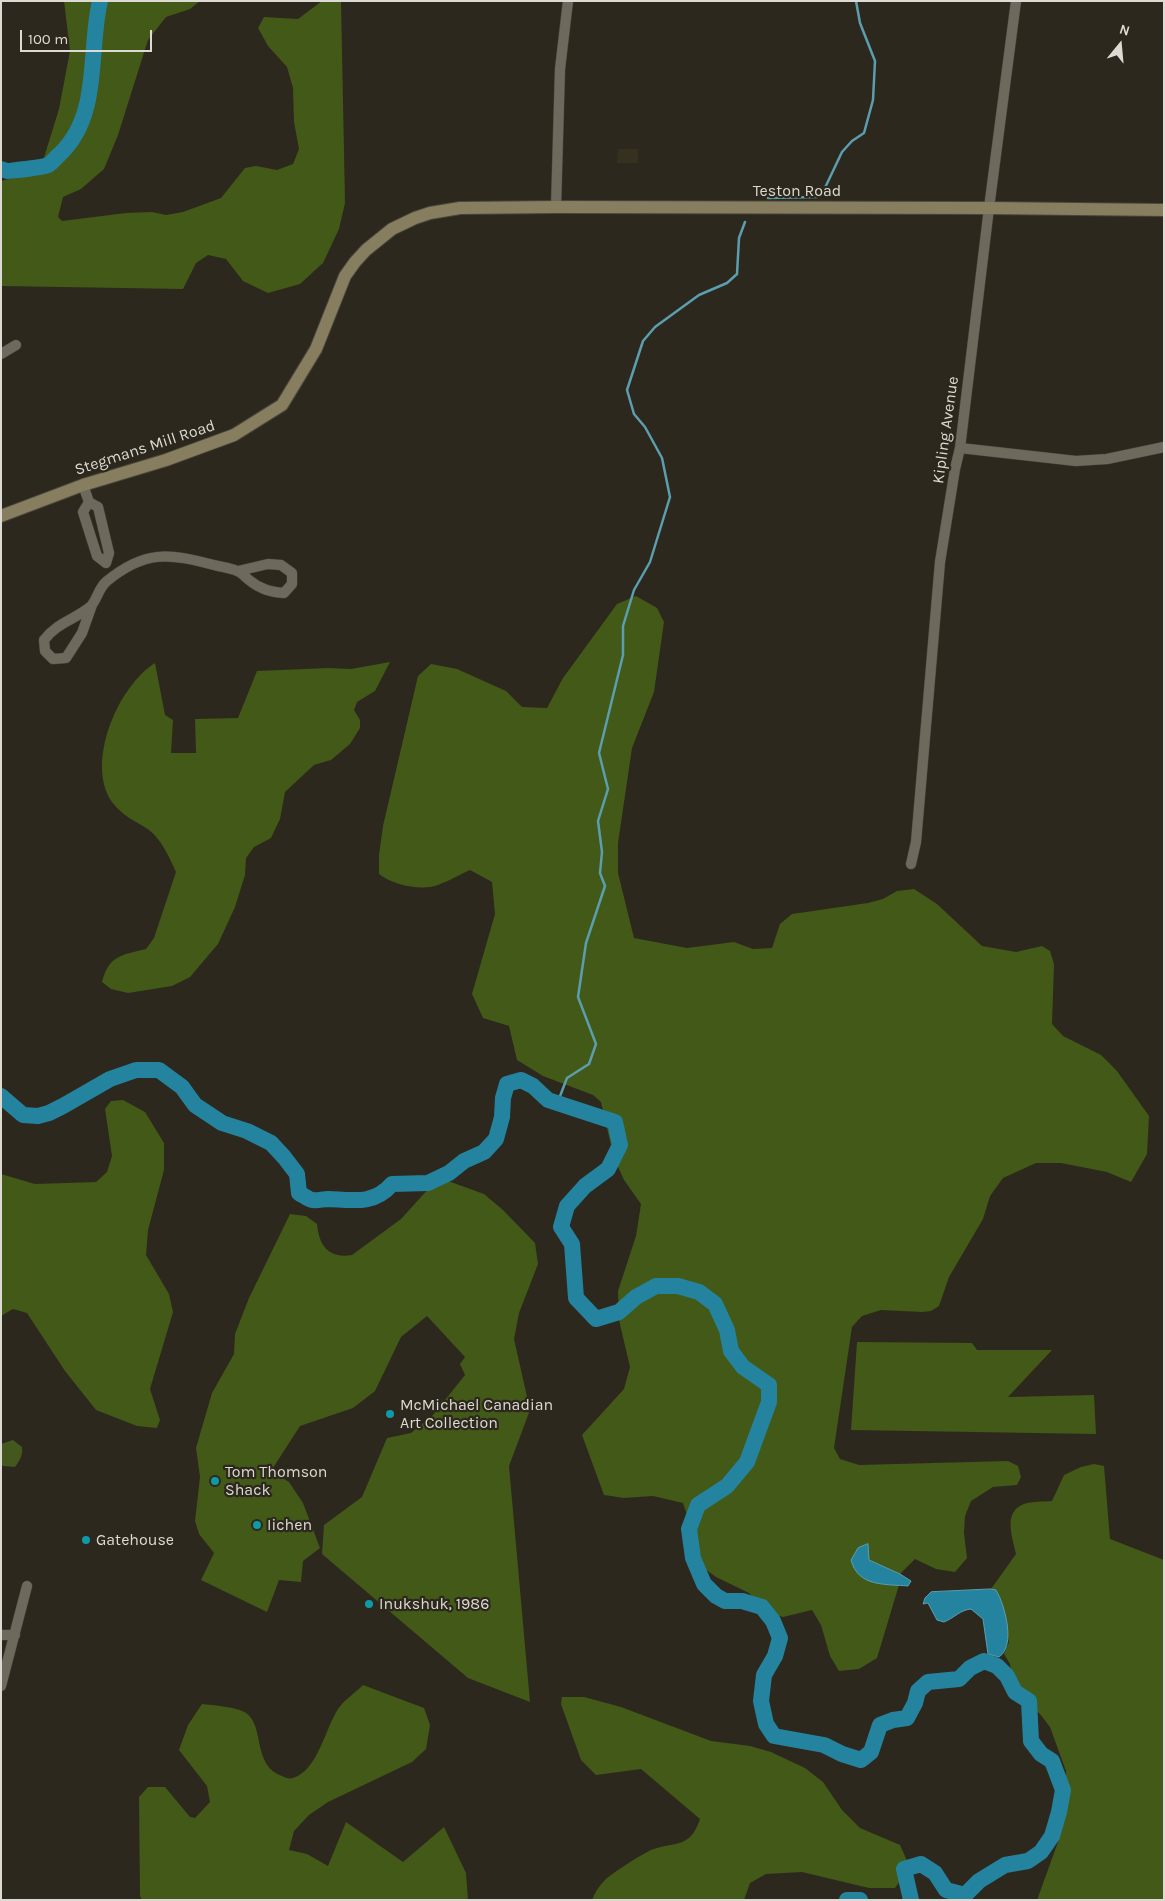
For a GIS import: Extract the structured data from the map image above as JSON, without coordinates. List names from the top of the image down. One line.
{"streets":{"street":["Teston Road","Kipling Avenue","Stegmans Mill Road"]},"crossings":[["Teston Road","Kipling Avenue"],["Teston Road","Stegmans Mill Road"]],"places":["McMichael Canadian Art Collection","Tom Thomson Shack","Iichen","Gatehouse","Inukshuk, 1986"],"scale_bar":"100 m","north":"top"}
